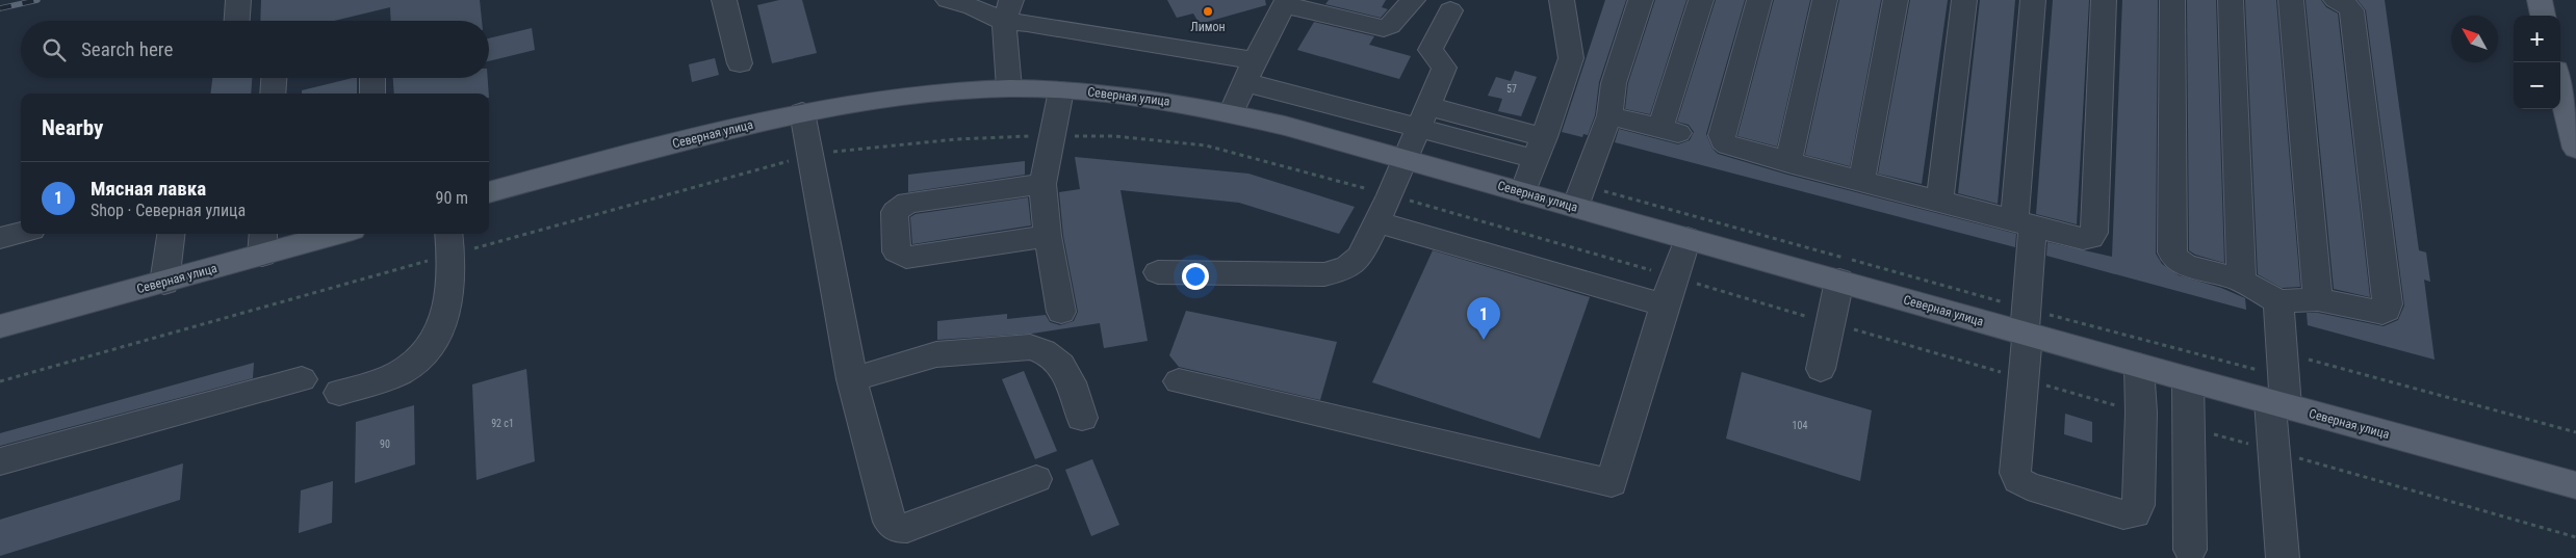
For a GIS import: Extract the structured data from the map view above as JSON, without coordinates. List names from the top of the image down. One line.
{"streets":{"main road":["Северная улица"]},"places":["Лимон"],"house_numbers":["57","92 с1","104","90"],"north":"top left","page":{"map_buttons":["+","−"],"search":"Search here","heading":"Nearby","list":[{"mark":"1","name":"Мясная лавка","note":"Shop · Северная улица","value":"90 m"}],"pins":"1"}}
